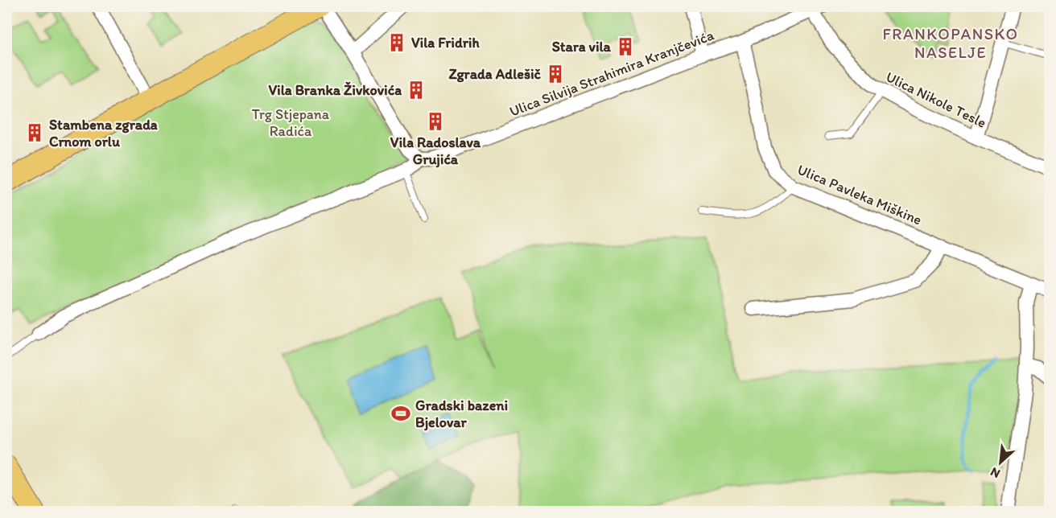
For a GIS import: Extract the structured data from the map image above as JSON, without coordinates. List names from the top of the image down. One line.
{"streets":{"street":["Ulica Silvija Strahimira Kranjčevića","Ulica Nikole Tesle","Ulica Pavleka Miškine"]},"crossings":[["Ulica Silvija Strahimira Kranjčevića","Ulica Nikole Tesle"],["Ulica Silvija Strahimira Kranjčevića","Ulica Pavleka Miškine"]],"districts":["FRANKOPANSKO NASELJE"],"parks":["Trg Stjepana Radića"],"places":{"building":["Vila Fridrih","Stara vila","Zgrada Adlešič","Vila Branka Živkovića","Vila Radoslava Grujića","Stambena zgrada Crnom orlu"],"sports":["Gradski bazeni Bjelovar"]},"north":"bottom left"}
